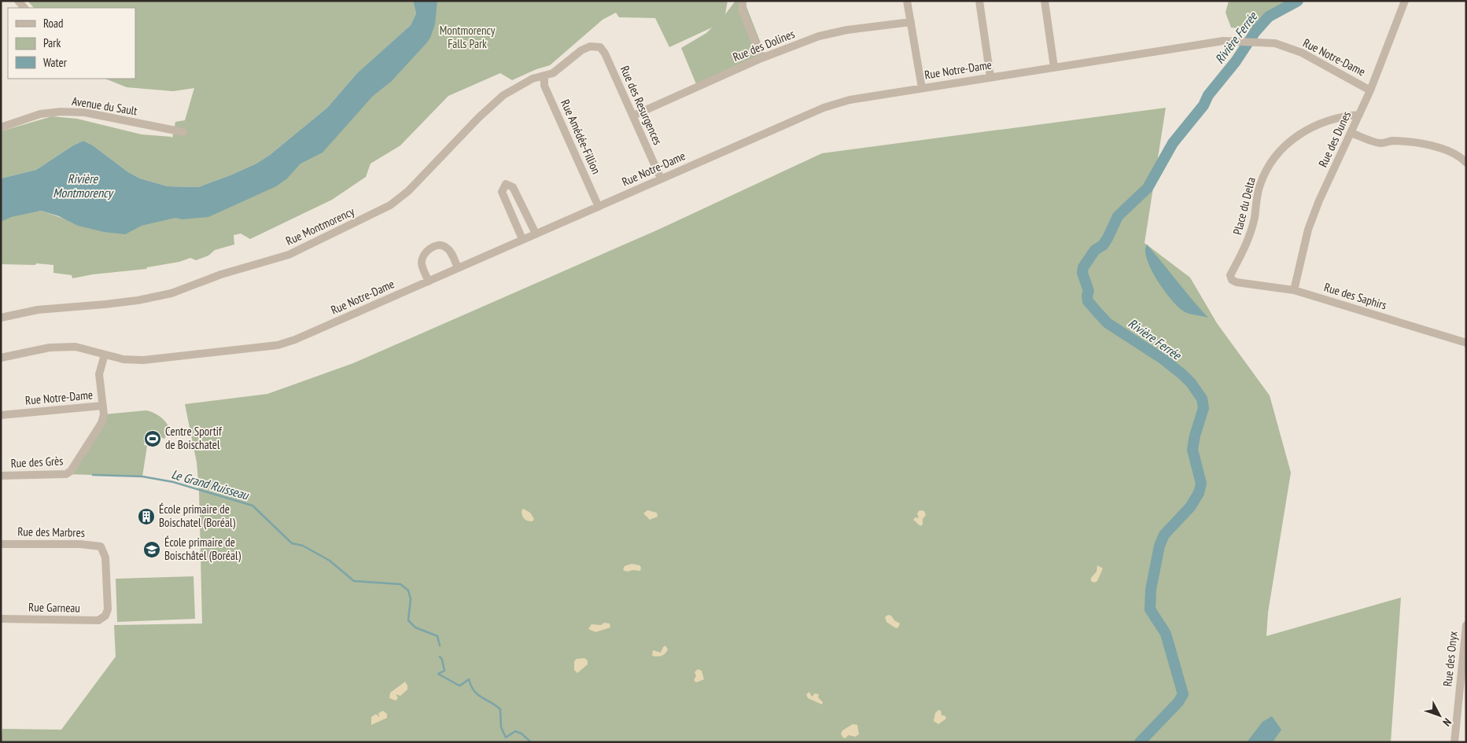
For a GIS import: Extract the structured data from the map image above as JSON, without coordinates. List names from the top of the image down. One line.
{"streets":{"street":["Rue des Dolines","Rue Notre-Dame","Rue des Resurgences","Avenue du Sault","Rue Amédée-Fillion","Rue des Dunes","Place du Delta","Rue Montmorency","Rue des Saphirs","Rue des Grès","Rue des Marbres","Rue Garneau","Rue des Onyx"]},"crossings":[["Rue des Dolines","Rue des Resurgences"],["Rue Notre-Dame","Rue des Resurgences"],["Rue Notre-Dame","Rue Amédée-Fillion"],["Rue Notre-Dame","Rue des Dunes"],["Rue Notre-Dame","Rue des Grès"],["Rue des Resurgences","Rue Montmorency"],["Rue Amédée-Fillion","Rue Montmorency"],["Rue des Dunes","Place du Delta"],["Rue des Dunes","Rue des Saphirs"],["Place du Delta","Rue des Saphirs"],["Rue des Marbres","Rue Garneau"]],"water":["Rivière Ferrée","Rivière Montmorency","Le Grand Ruisseau"],"parks":["Montmorency Falls Park"],"places":{"sports":["Centre Sportif de Boischatel"],"building":["École primaire de Boischatel (Boréal)"],"school or university":["École primaire de Boischâtel (Boréal)"]},"legend":["Road","Park","Water"],"north":"bottom right"}
